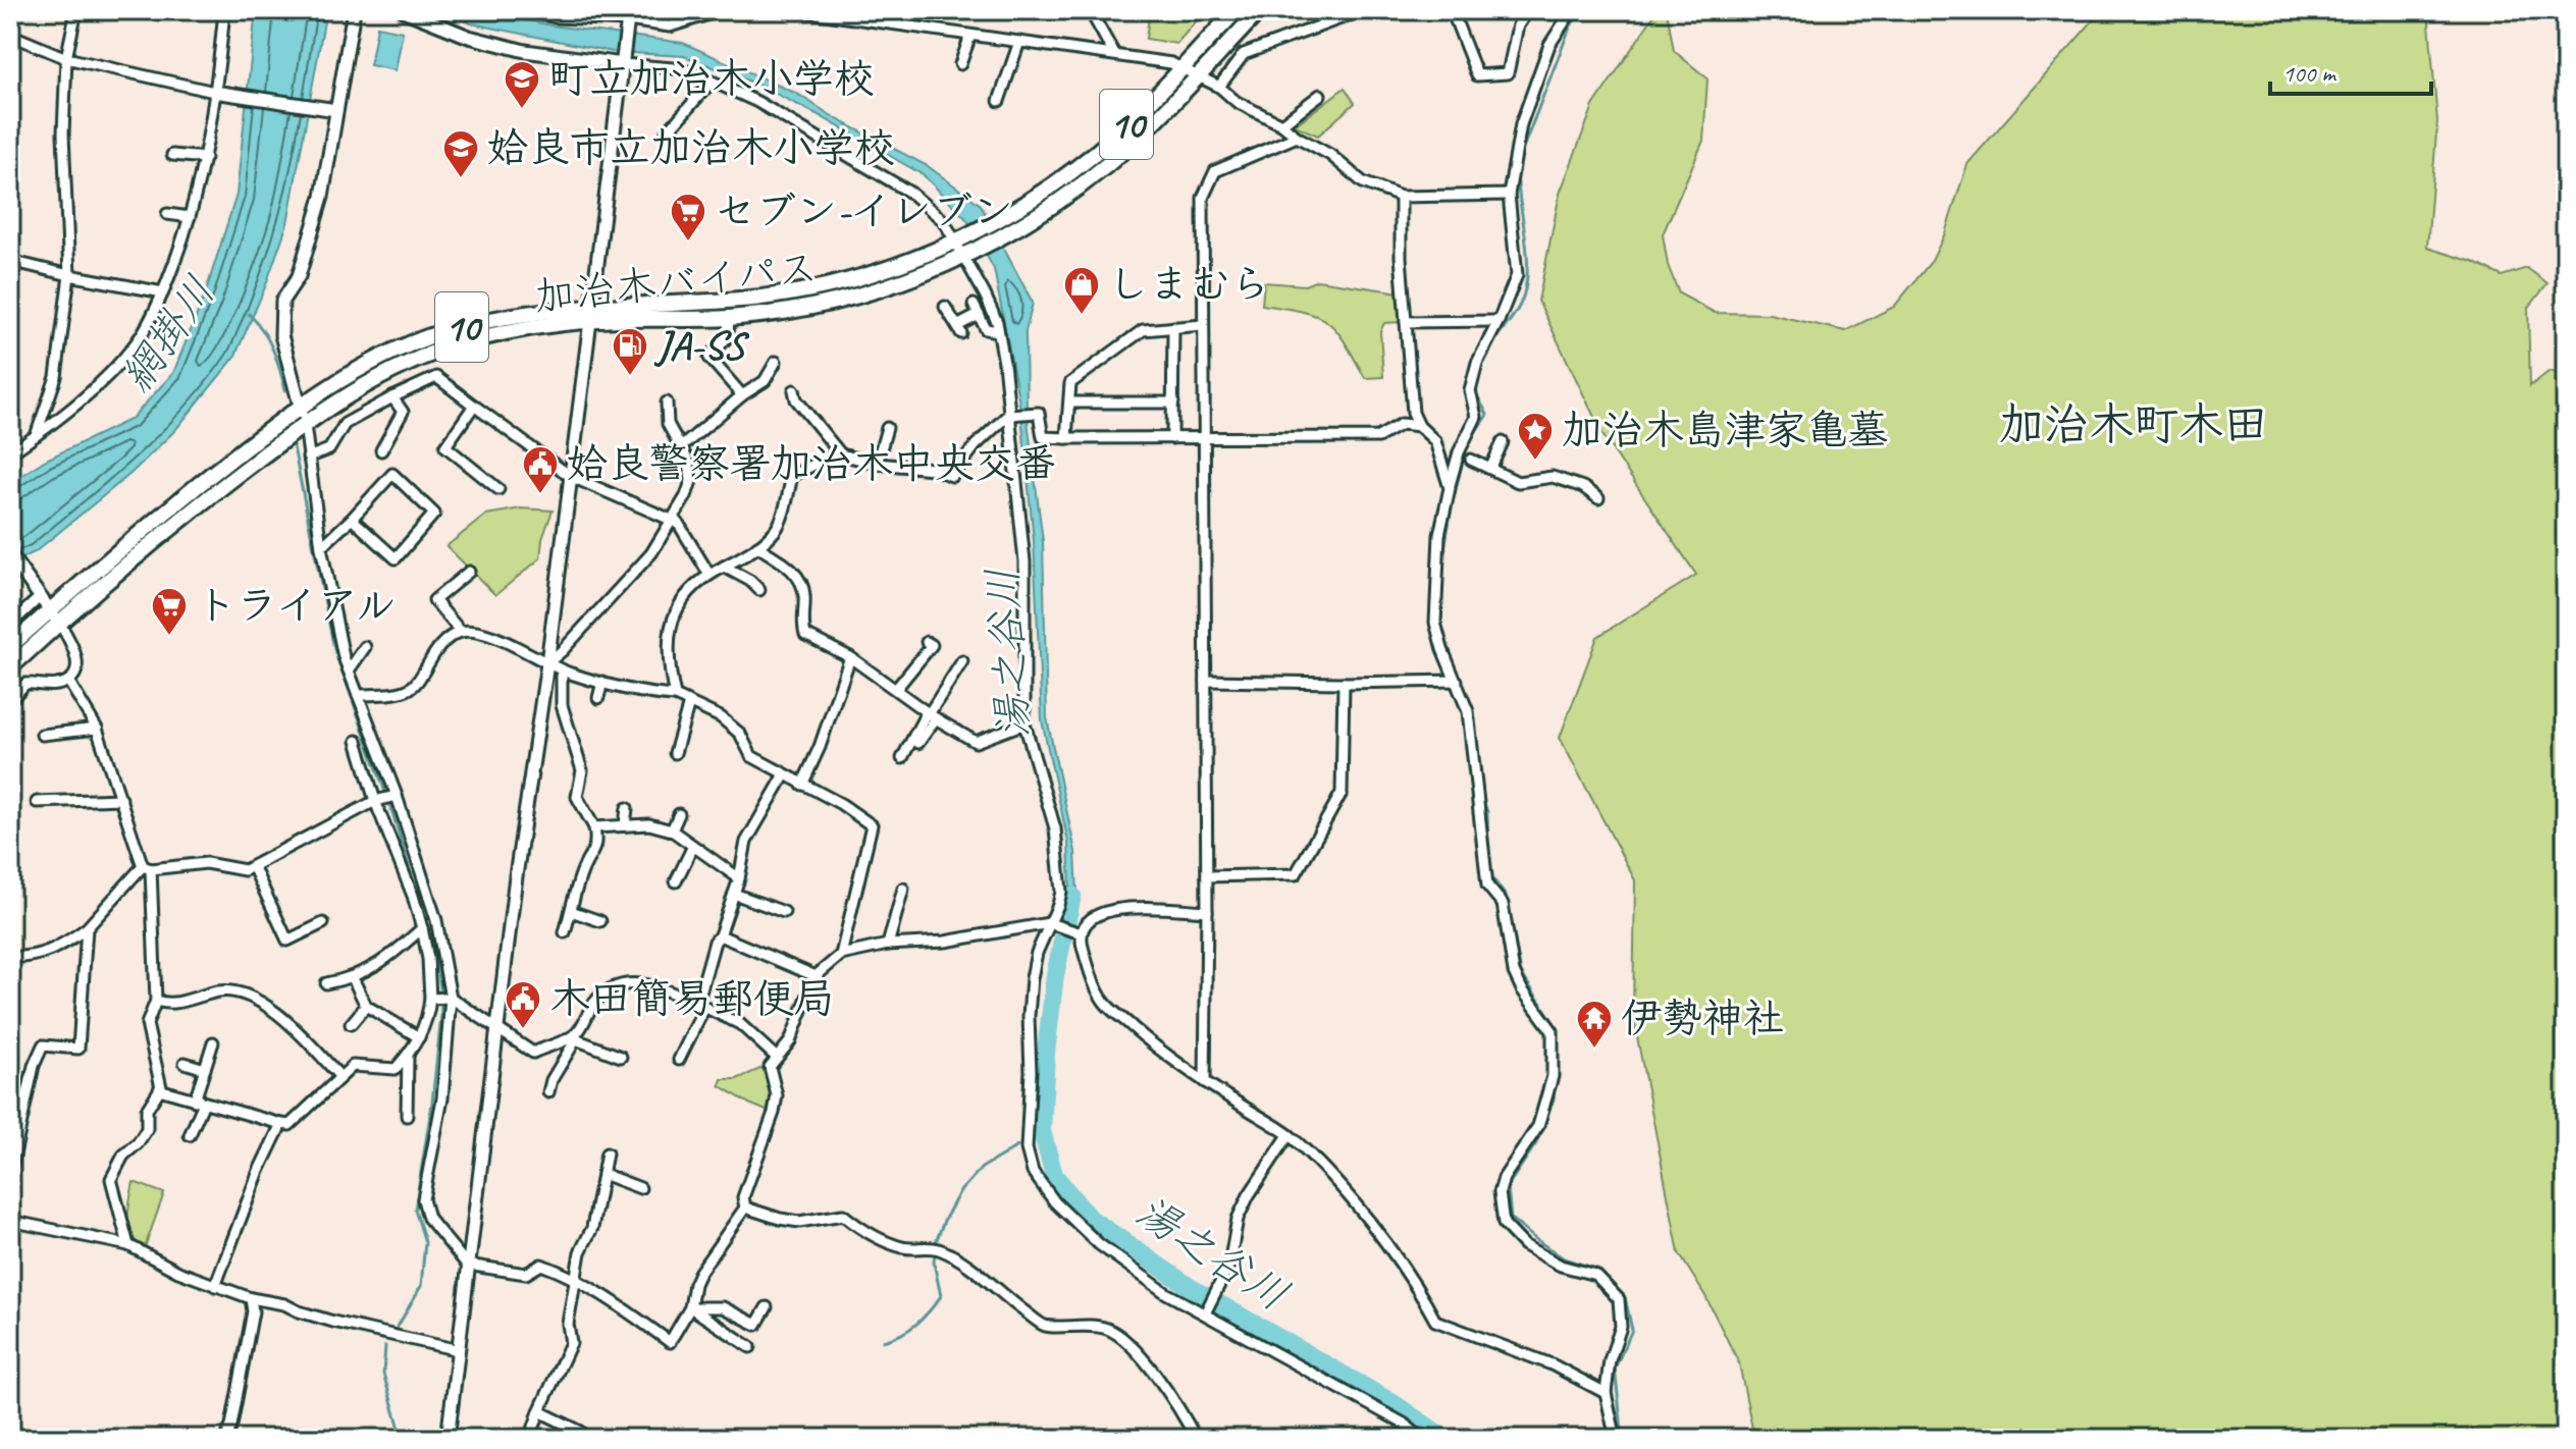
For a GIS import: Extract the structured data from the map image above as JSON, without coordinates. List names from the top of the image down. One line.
{"streets":{"highway":["10","加治木バイパス"]},"districts":["加治木町木田"],"water":["網掛川","湯之谷川"],"places":{"school or university":["町立加治木小学校","姶良市立加治木小学校"],"supermarket":["セブン-イレブン","トライアル"],"shop":["しまむら"],"fuel station":["JA-SS"],"place":["加治木島津家亀墓"],"public building":["姶良警察署加治木中央交番","木田簡易郵便局"],"temple":["伊勢神社"]},"scale_bar":"100 m"}
